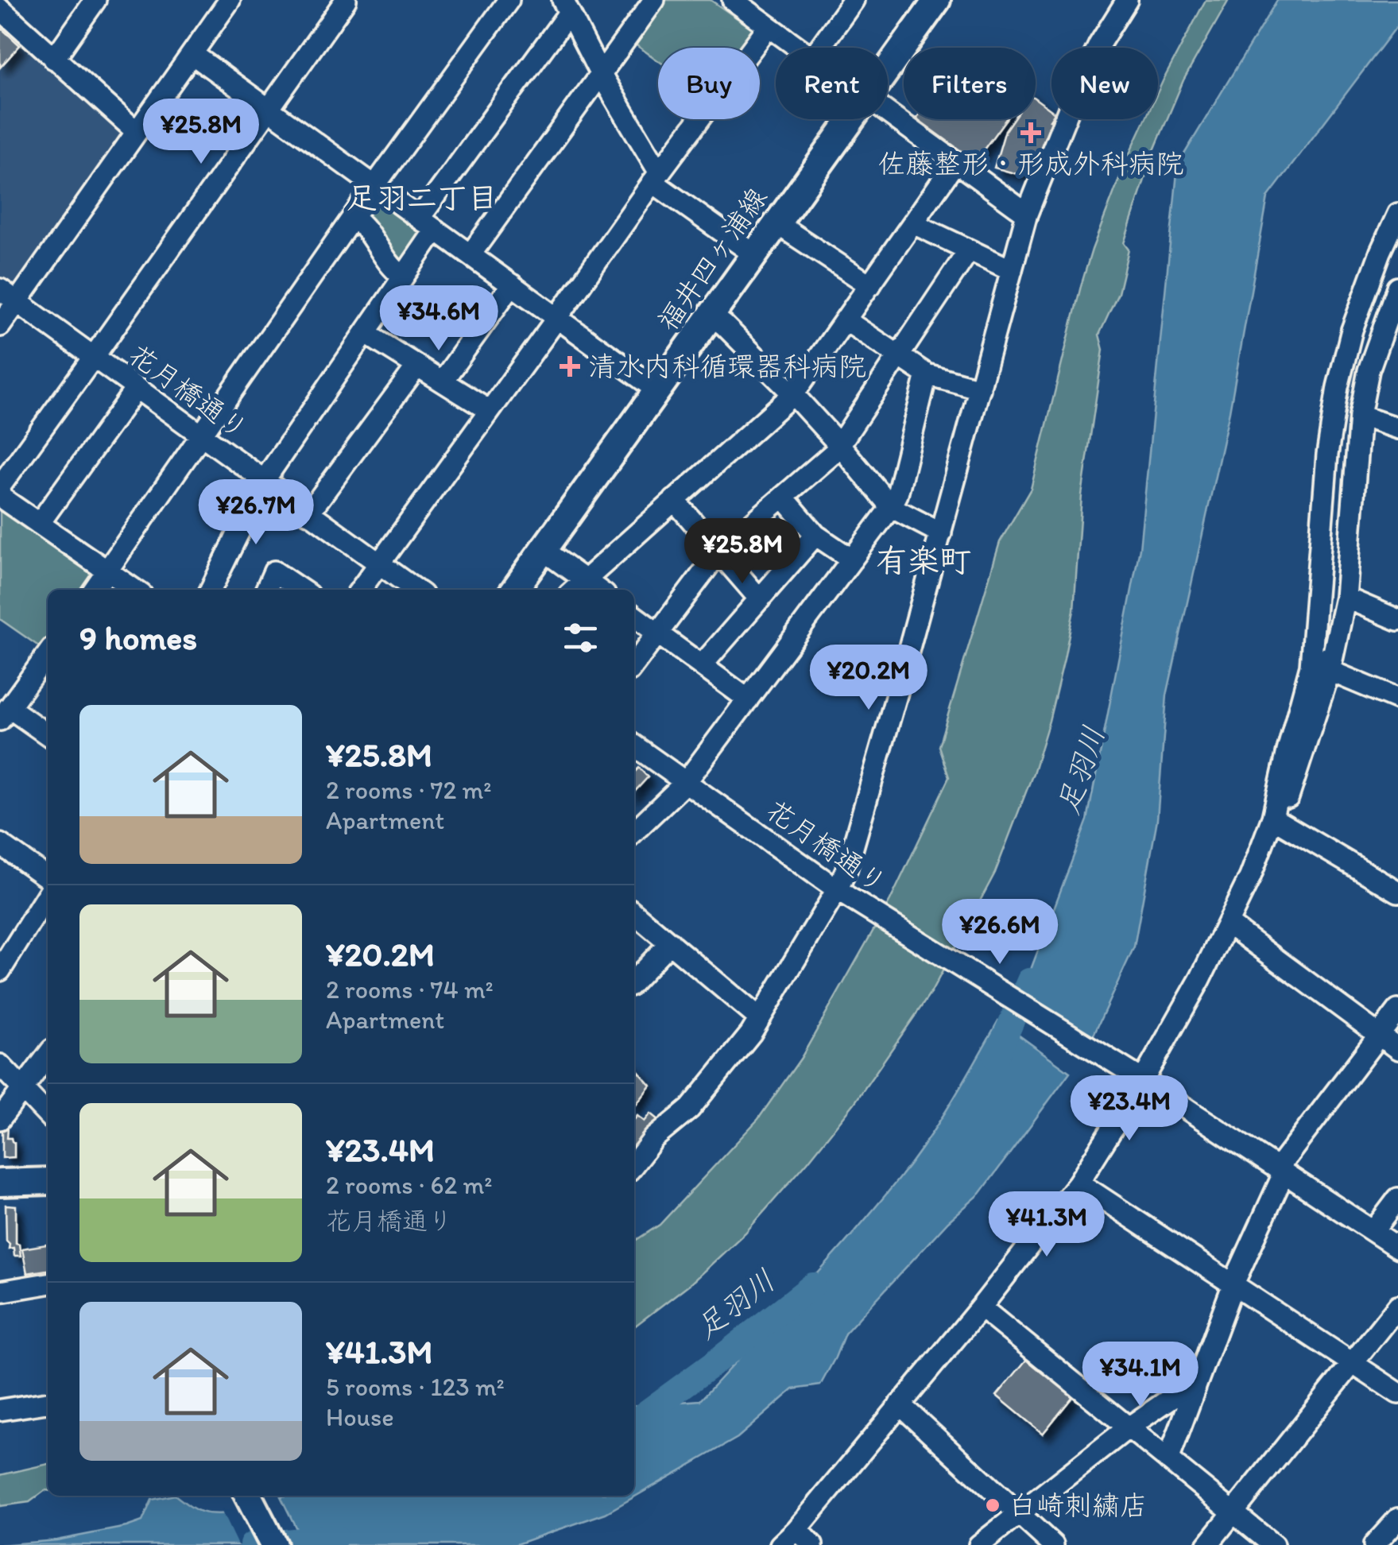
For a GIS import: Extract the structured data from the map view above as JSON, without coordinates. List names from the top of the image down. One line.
{"streets":{"main road":["福井四ヶ浦線"],"street":["花月橋通り"]},"districts":["足羽二丁目","有楽町"],"water":["足羽川"],"places":{"health":["佐藤整形・形成外科病院","清水内科循環器科病院"],"other":["白崎刺繍店"]},"page":{"chip":["Buy","Rent","Filters","New"],"price":["¥25.8M","¥34.6M","¥26.7M","¥25.8M","¥20.2M","¥26.6M","¥23.4M","¥41.3M","¥34.1M"],"heading":"9 homes","list":[{"name":"¥25.8M","note":"2 rooms · 72 m² · Apartment"},{"name":"¥20.2M","note":"2 rooms · 74 m² · Apartment"},{"name":"¥23.4M","note":"2 rooms · 62 m² · 花月橋通り"},{"name":"¥41.3M","note":"5 rooms · 123 m² · House"}]}}
